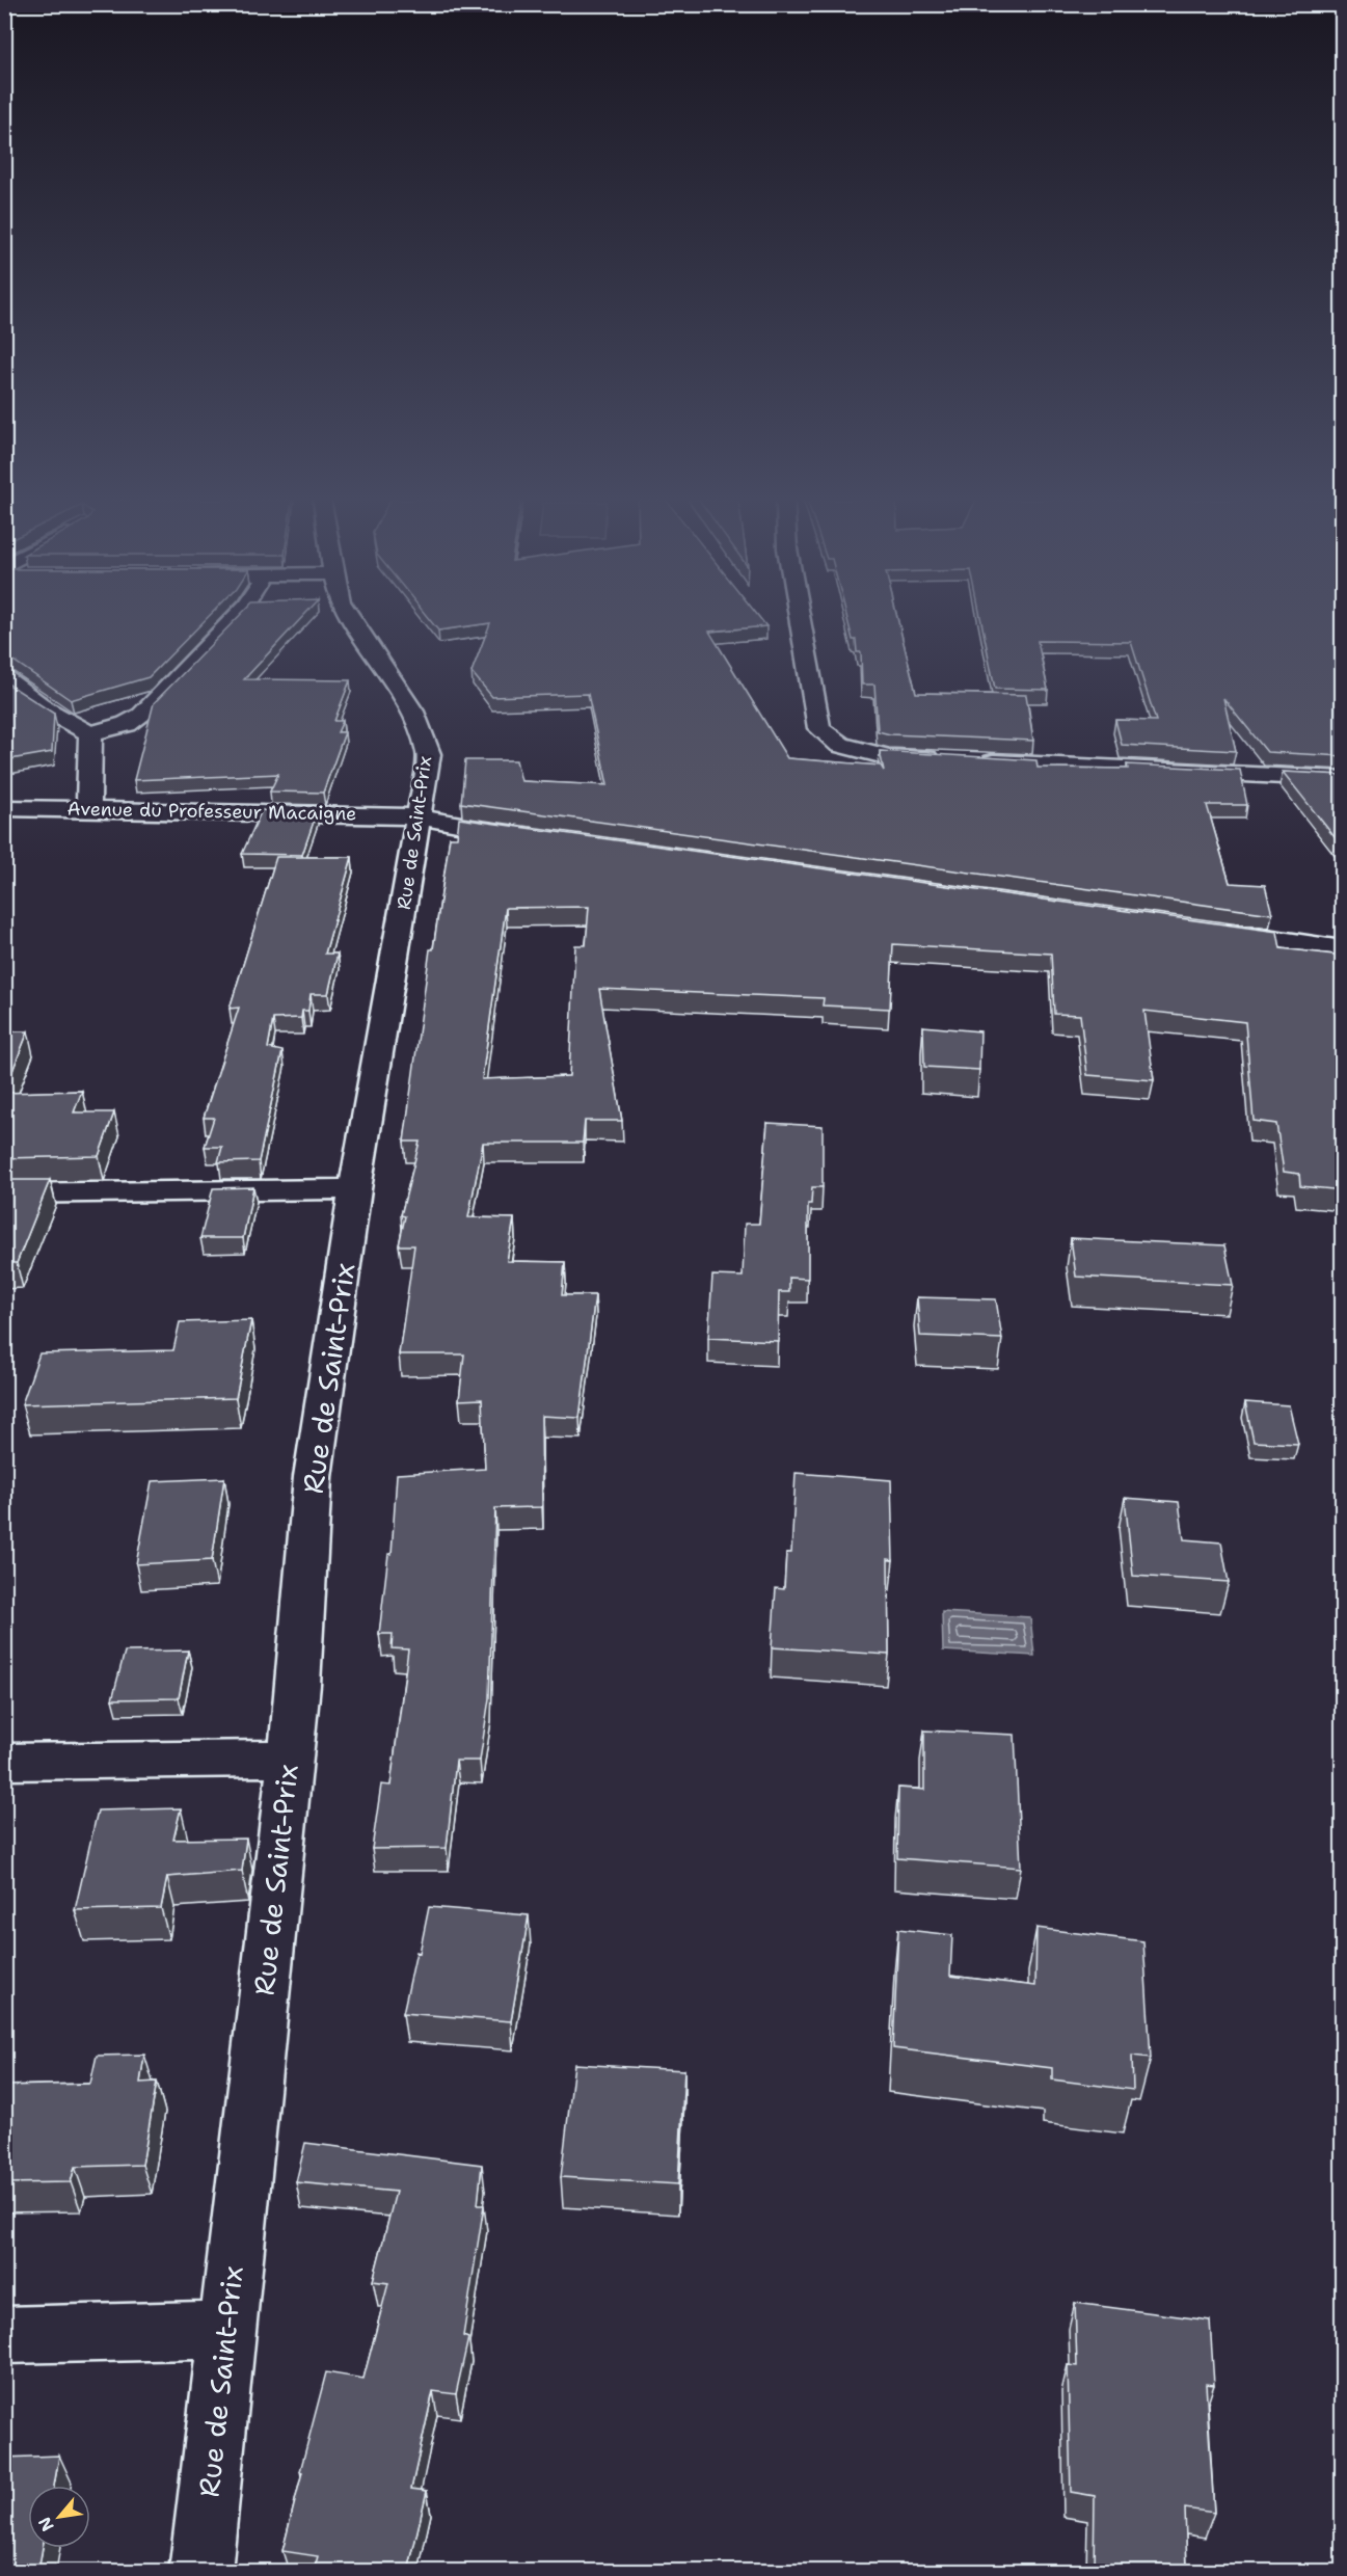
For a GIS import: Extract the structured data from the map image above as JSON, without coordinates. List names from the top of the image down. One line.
{"streets":{"street":["Avenue du Professeur Macaigne","Rue de Saint-Prix"]},"crossings":[["Avenue du Professeur Macaigne","Rue de Saint-Prix"]],"north":"bottom left"}
